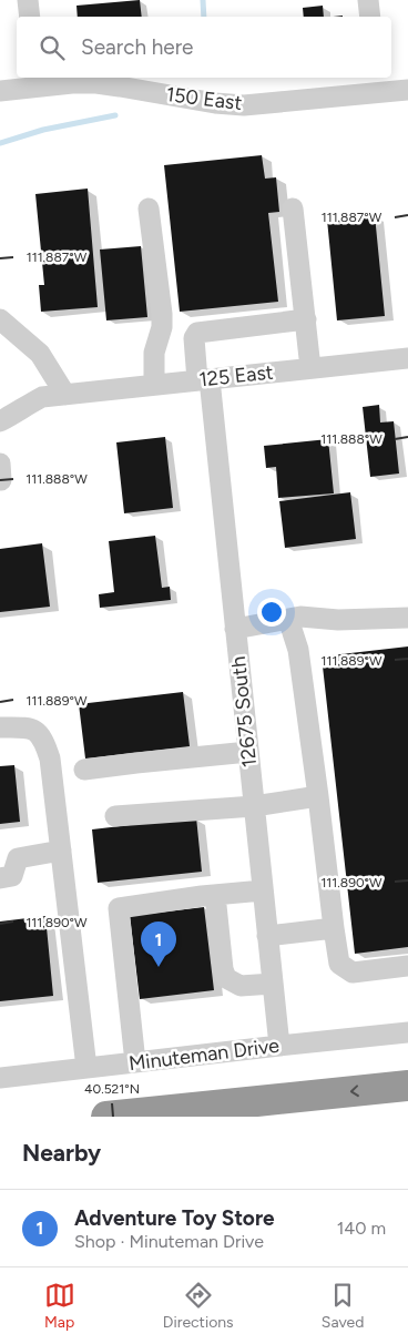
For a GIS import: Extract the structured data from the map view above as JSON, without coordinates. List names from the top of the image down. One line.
{"streets":{"street":["150 East","125 East","12675 South","Minuteman Drive"]},"crossings":[["125 East","12675 South"],["12675 South","Minuteman Drive"]],"page":{"search":"Search here","pins":"1","heading":"Nearby","list":[{"mark":"1","name":"Adventure Toy Store","note":"Shop · Minuteman Drive","value":"140 m"}],"nav":["Map","Directions","Saved"]},"coordinates":["111.887°W","111.888°W","111.889°W","111.890°W","40.521°N"]}
